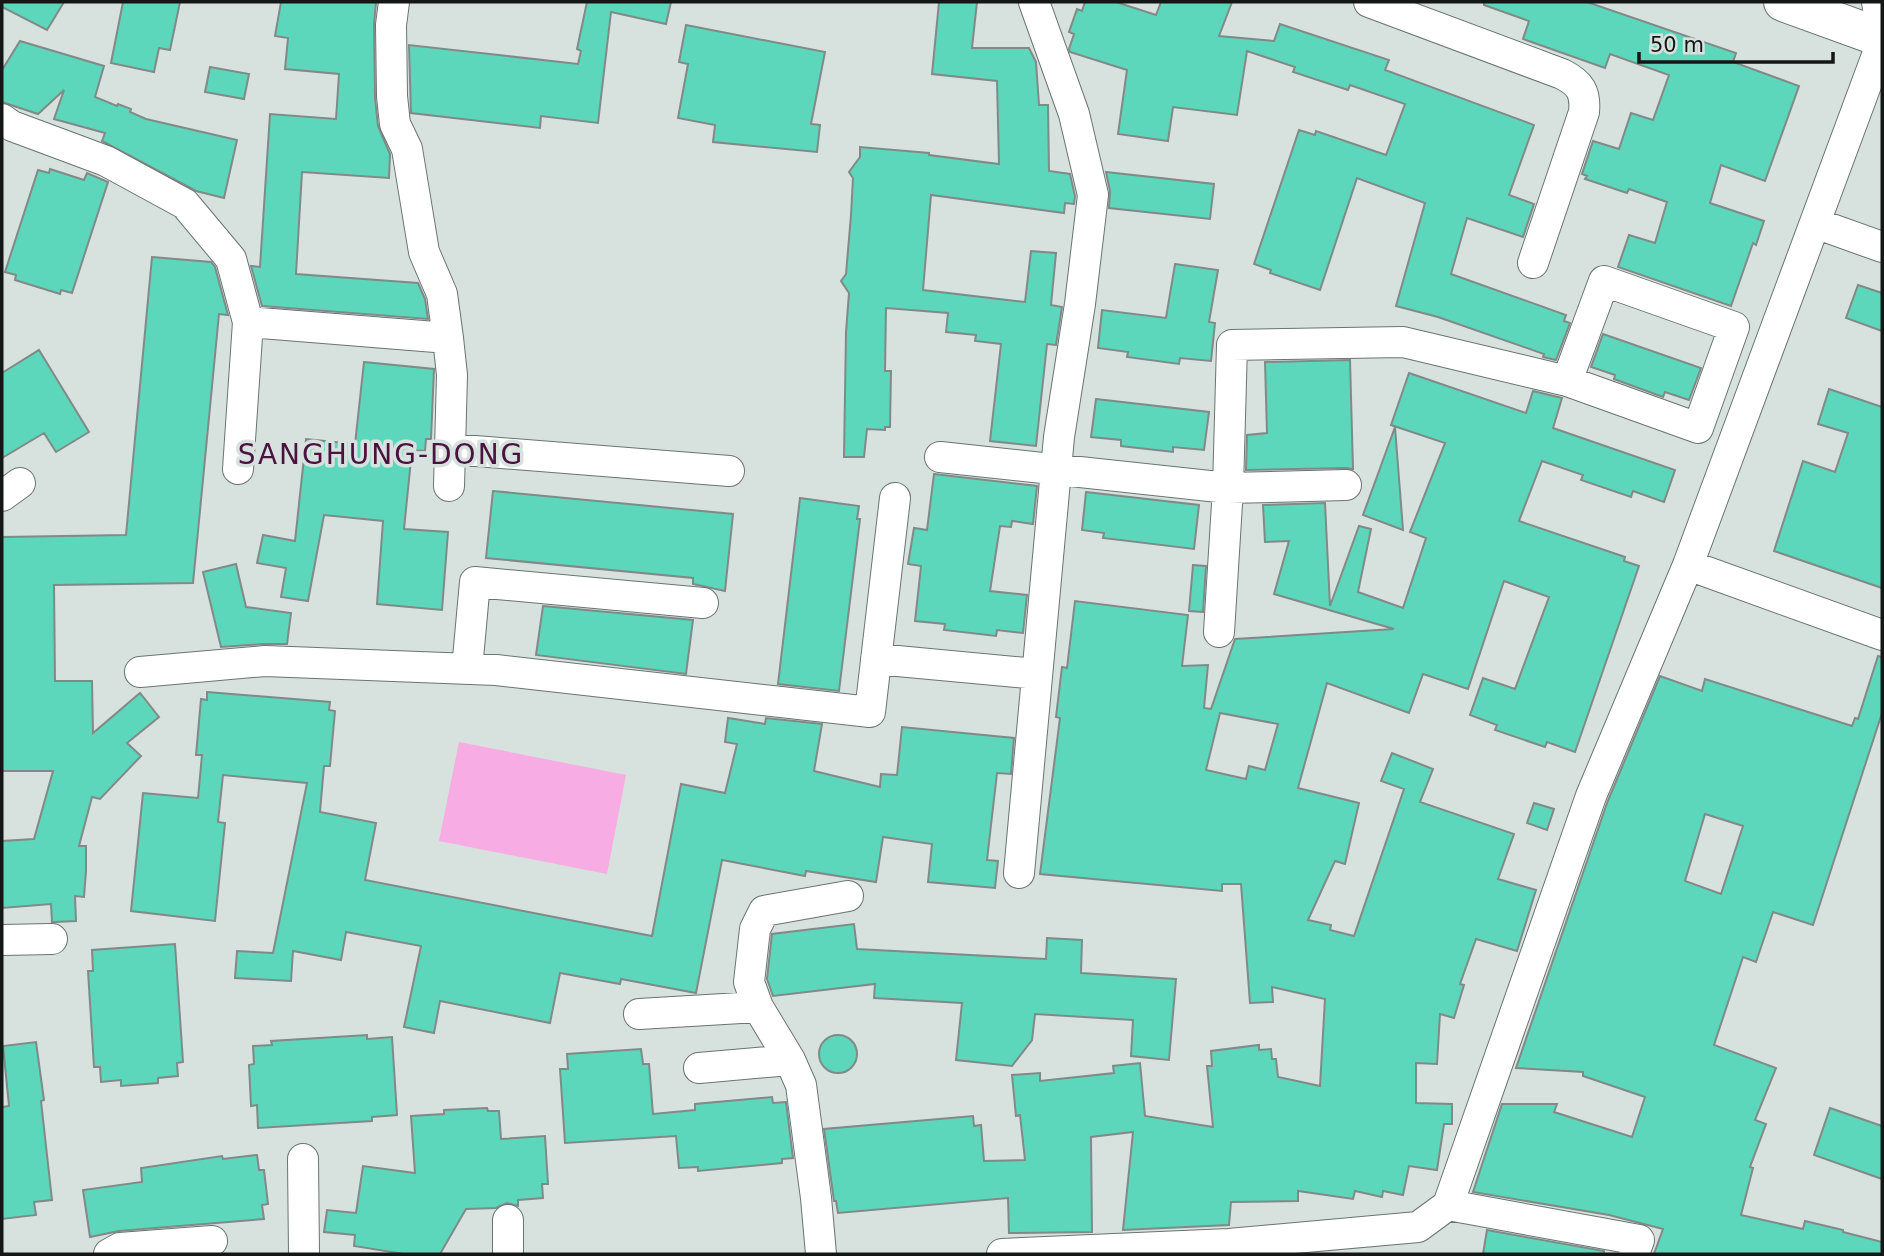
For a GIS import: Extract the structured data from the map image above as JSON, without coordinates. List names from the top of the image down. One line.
{"districts":["SANGHUNG-DONG"],"scale_bar":"50 m"}
